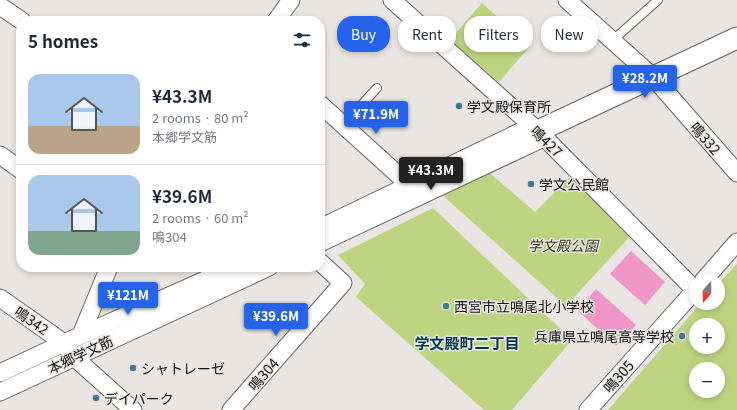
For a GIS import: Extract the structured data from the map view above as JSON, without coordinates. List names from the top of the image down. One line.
{"streets":{"street":["鳴332","鳴427","鳴342","本郷学文筋","鳴304","鳴305"]},"crossings":[["鳴342","本郷学文筋"]],"districts":["学文殿町二丁目"],"parks":["学文殿公園"],"places":["学文殿保育所","学文公民館","西宮市立鳴尾北小学校","兵庫県立鳴尾高等学校","シャトレーゼ","デイパーク"],"north":"bottom","page":{"chip":["Buy","Rent","Filters","New"],"heading":"5 homes","list":[{"name":"¥43.3M","note":"2 rooms · 80 m² · 本郷学文筋"},{"name":"¥39.6M","note":"2 rooms · 60 m² · 鳴304"}],"price":["¥28.2M","¥71.9M","¥43.3M","¥121M","¥39.6M"],"map_buttons":["+","−"]}}
